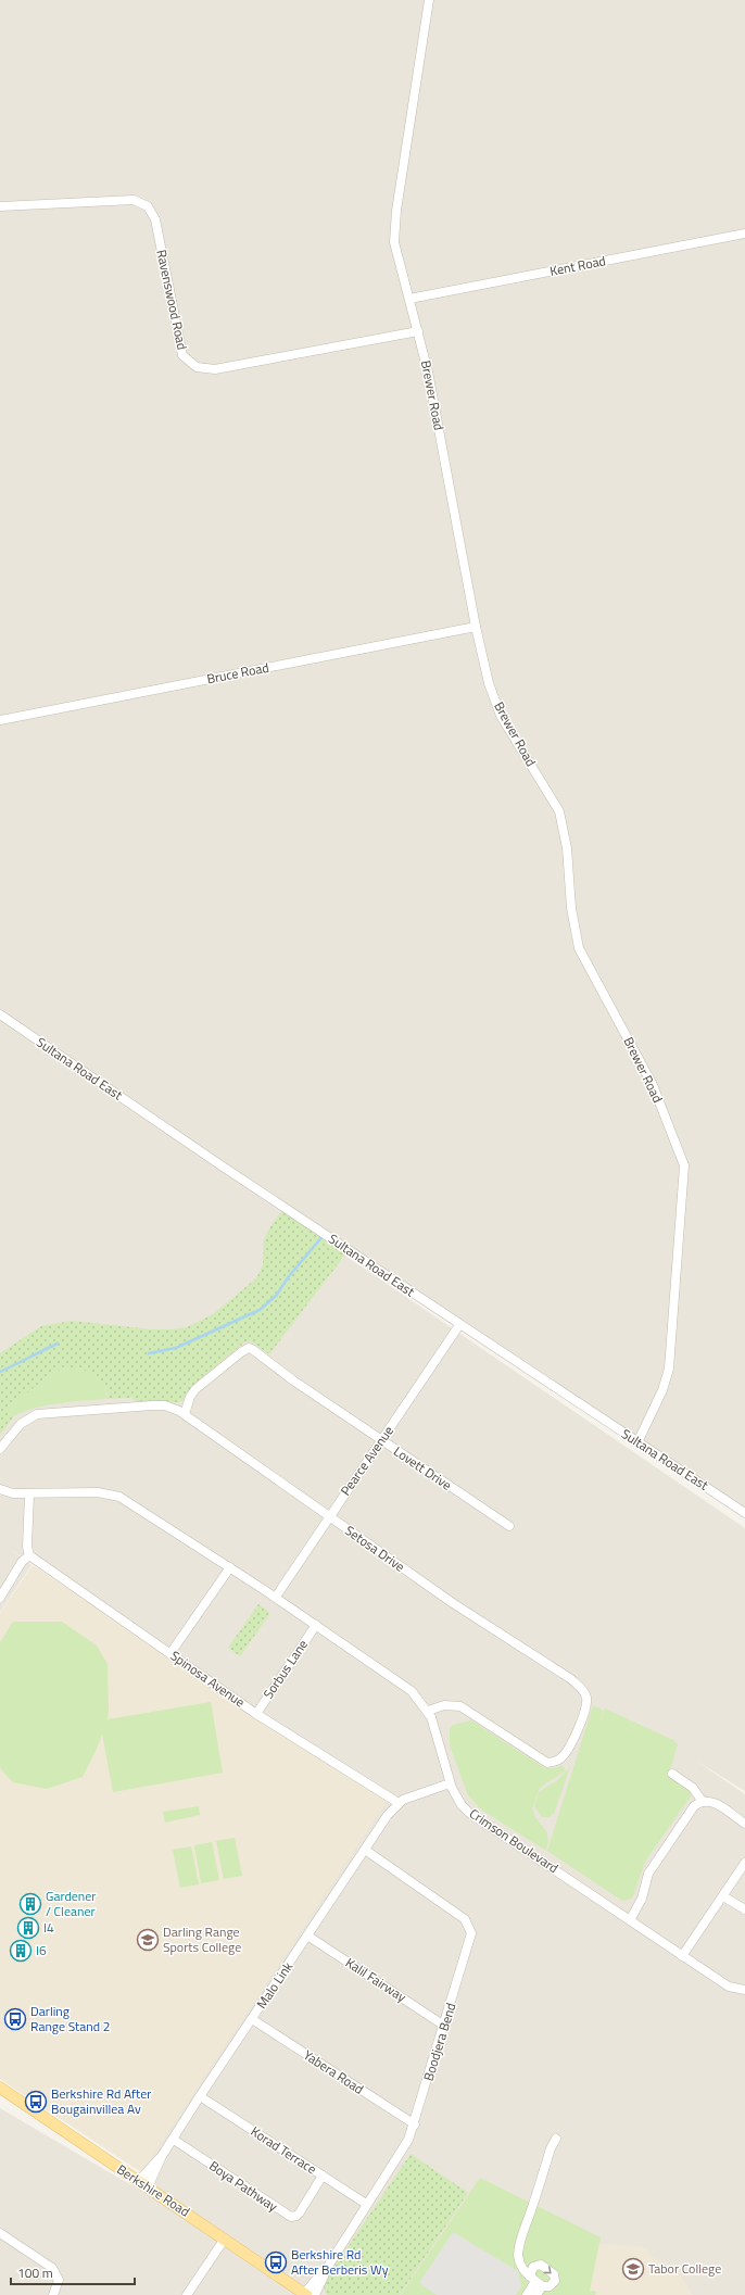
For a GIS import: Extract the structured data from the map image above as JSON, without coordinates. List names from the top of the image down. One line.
{"streets":{"main road":["Berkshire Road"],"street":["Kent Road","Ravenswood Road","Brewer Road","Bruce Road","Sultana Road East","Pearce Avenue","Lovett Drive","Setosa Drive","Sorbus Lane","Spinosa Avenue","Crimson Boulevard","Kalil Fairway","Malo Link","Boodjera Bend","Yabera Road","Korad Terrace","Boya Pathway"]},"crossings":[["Kent Road","Brewer Road"],["Ravenswood Road","Brewer Road"],["Brewer Road","Bruce Road"],["Brewer Road","Sultana Road East"],["Sultana Road East","Pearce Avenue"],["Pearce Avenue","Lovett Drive"],["Pearce Avenue","Setosa Drive"],["Pearce Avenue","Crimson Boulevard"],["Lovett Drive","Setosa Drive"],["Setosa Drive","Crimson Boulevard"],["Sorbus Lane","Spinosa Avenue"],["Sorbus Lane","Crimson Boulevard"],["Spinosa Avenue","Malo Link"],["Kalil Fairway","Malo Link"],["Kalil Fairway","Boodjera Bend"],["Malo Link","Boodjera Bend"],["Malo Link","Yabera Road"],["Malo Link","Korad Terrace"],["Malo Link","Boya Pathway"],["Malo Link","Berkshire Road"],["Boodjera Bend","Yabera Road"],["Boodjera Bend","Korad Terrace"],["Boodjera Bend","Berkshire Road"],["Korad Terrace","Boya Pathway"]],"places":{"building":["Gardener / Cleaner","I4","I6"],"school or university":["Darling Range Sports College","Tabor College"],"bus stop":["Darling Range Stand 2","Berkshire Rd After Bougainvillea Av","Berkshire Rd After Berberis Wy"]},"scale_bar":"100 m"}
